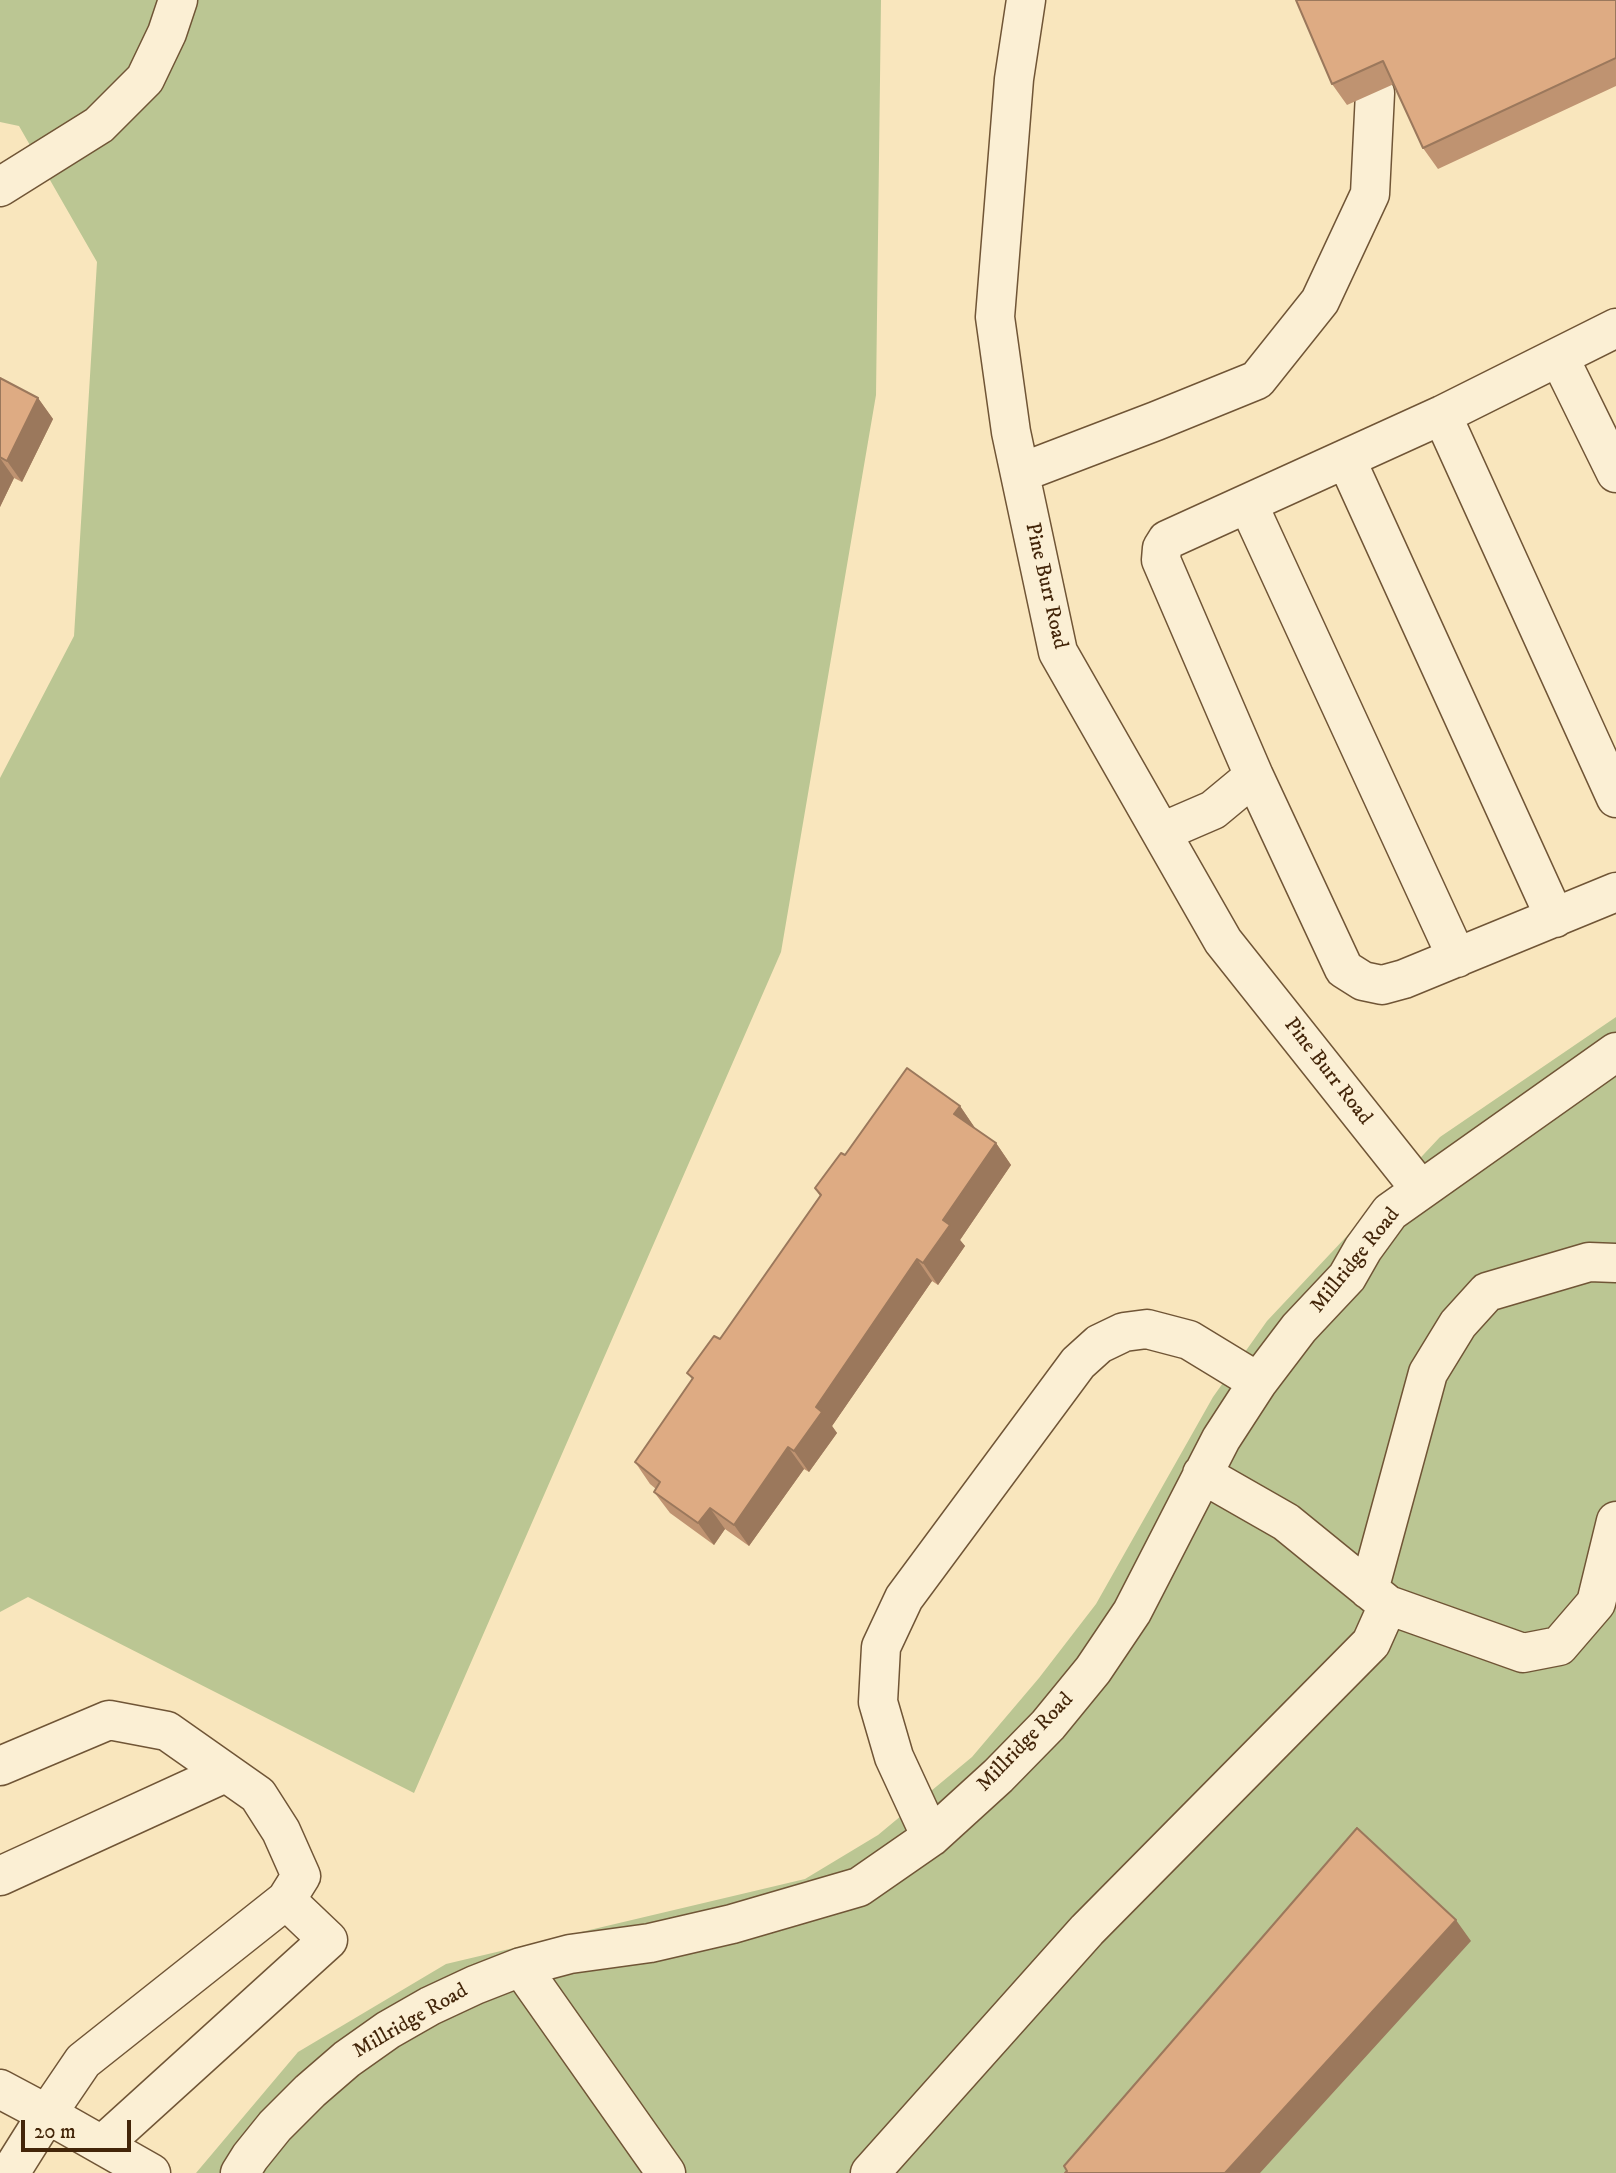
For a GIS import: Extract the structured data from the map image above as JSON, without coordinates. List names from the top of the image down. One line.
{"streets":{"street":["Pine Burr Road","Millridge Road"]},"crossings":[["Pine Burr Road","Millridge Road"]],"scale_bar":"20 m"}
